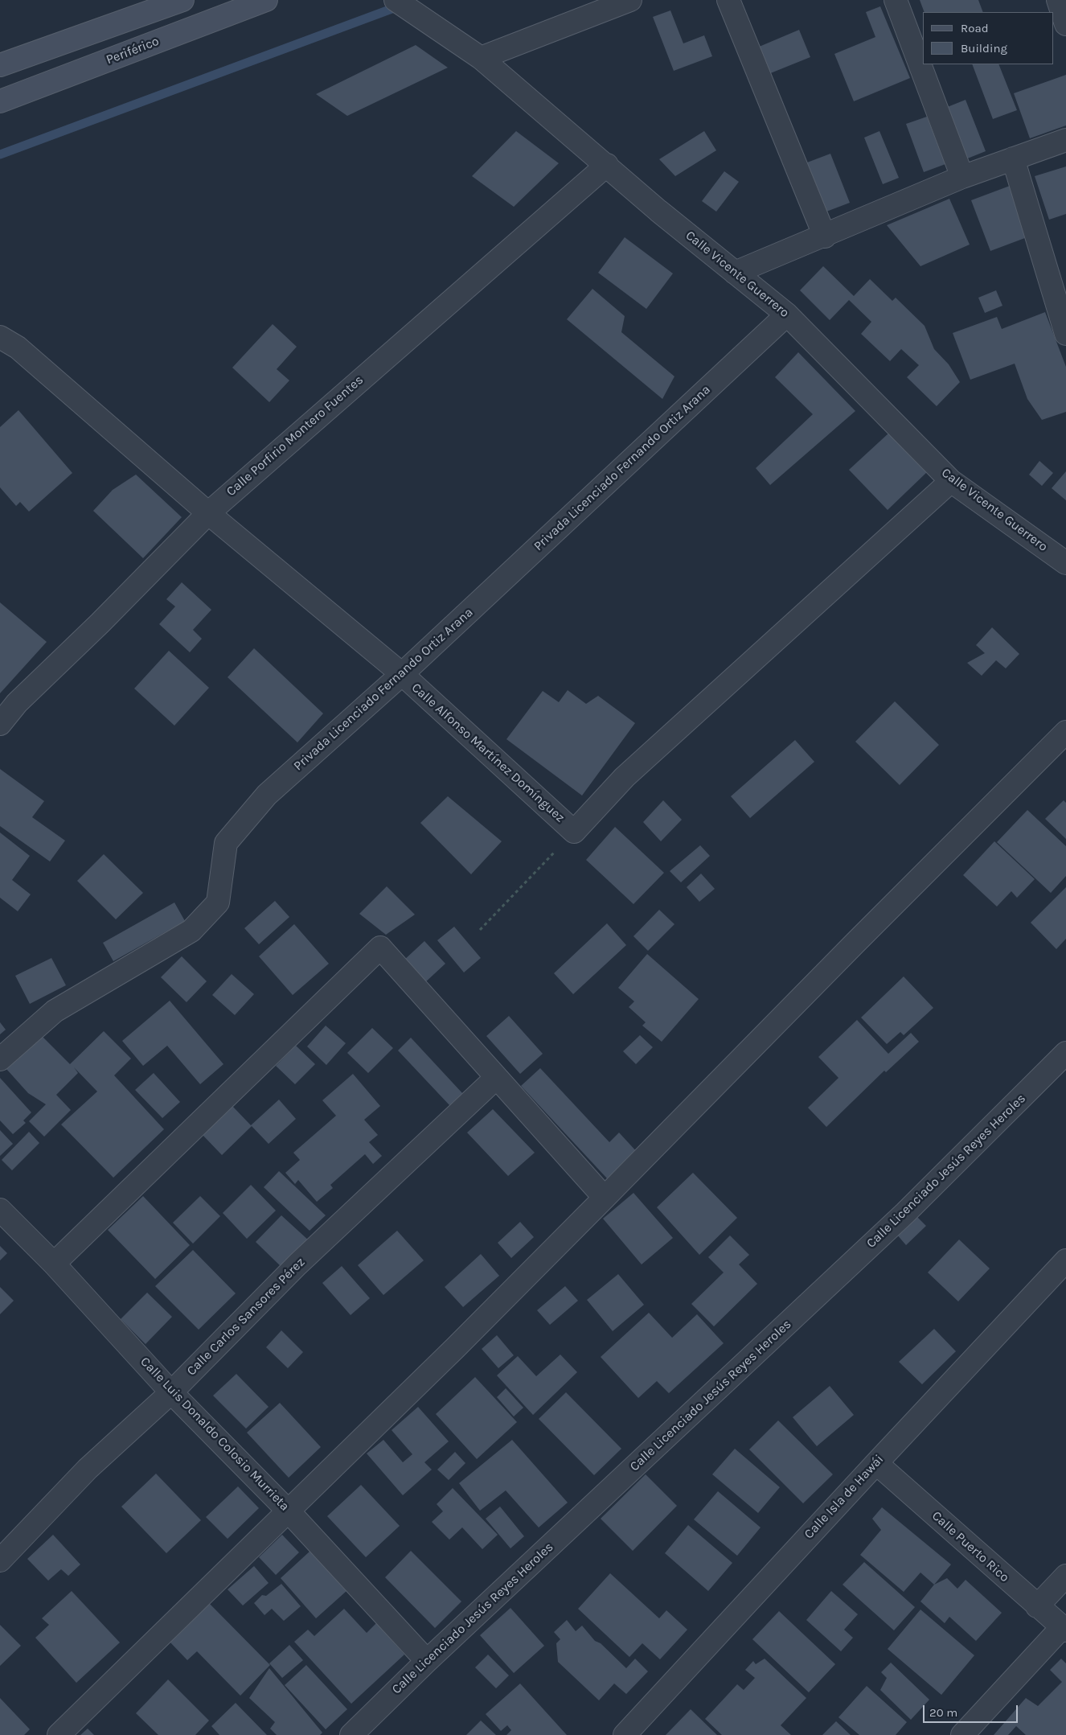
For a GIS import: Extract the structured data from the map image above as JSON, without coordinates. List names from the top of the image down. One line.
{"streets":{"main road":["Periférico"],"street":["Calle Vicente Guerrero","Calle Porfirio Montero Fuentes","Privada Licenciado Fernando Ortiz Arana","Calle Alfonso Martínez Domínguez","Calle Licenciado Jesús Reyes Heroles","Calle Carlos Sansores Pérez","Calle Luis Donaldo Colosio Murrieta","Calle Isla de Hawái","Calle Puerto Rico"]},"crossings":[["Calle Vicente Guerrero","Calle Porfirio Montero Fuentes"],["Calle Vicente Guerrero","Privada Licenciado Fernando Ortiz Arana"],["Calle Porfirio Montero Fuentes","Calle Alfonso Martínez Domínguez"],["Privada Licenciado Fernando Ortiz Arana","Calle Alfonso Martínez Domínguez"],["Calle Licenciado Jesús Reyes Heroles","Calle Luis Donaldo Colosio Murrieta"],["Calle Carlos Sansores Pérez","Calle Luis Donaldo Colosio Murrieta"],["Calle Isla de Hawái","Calle Puerto Rico"]],"legend":["Road","Building"],"scale_bar":"20 m"}
